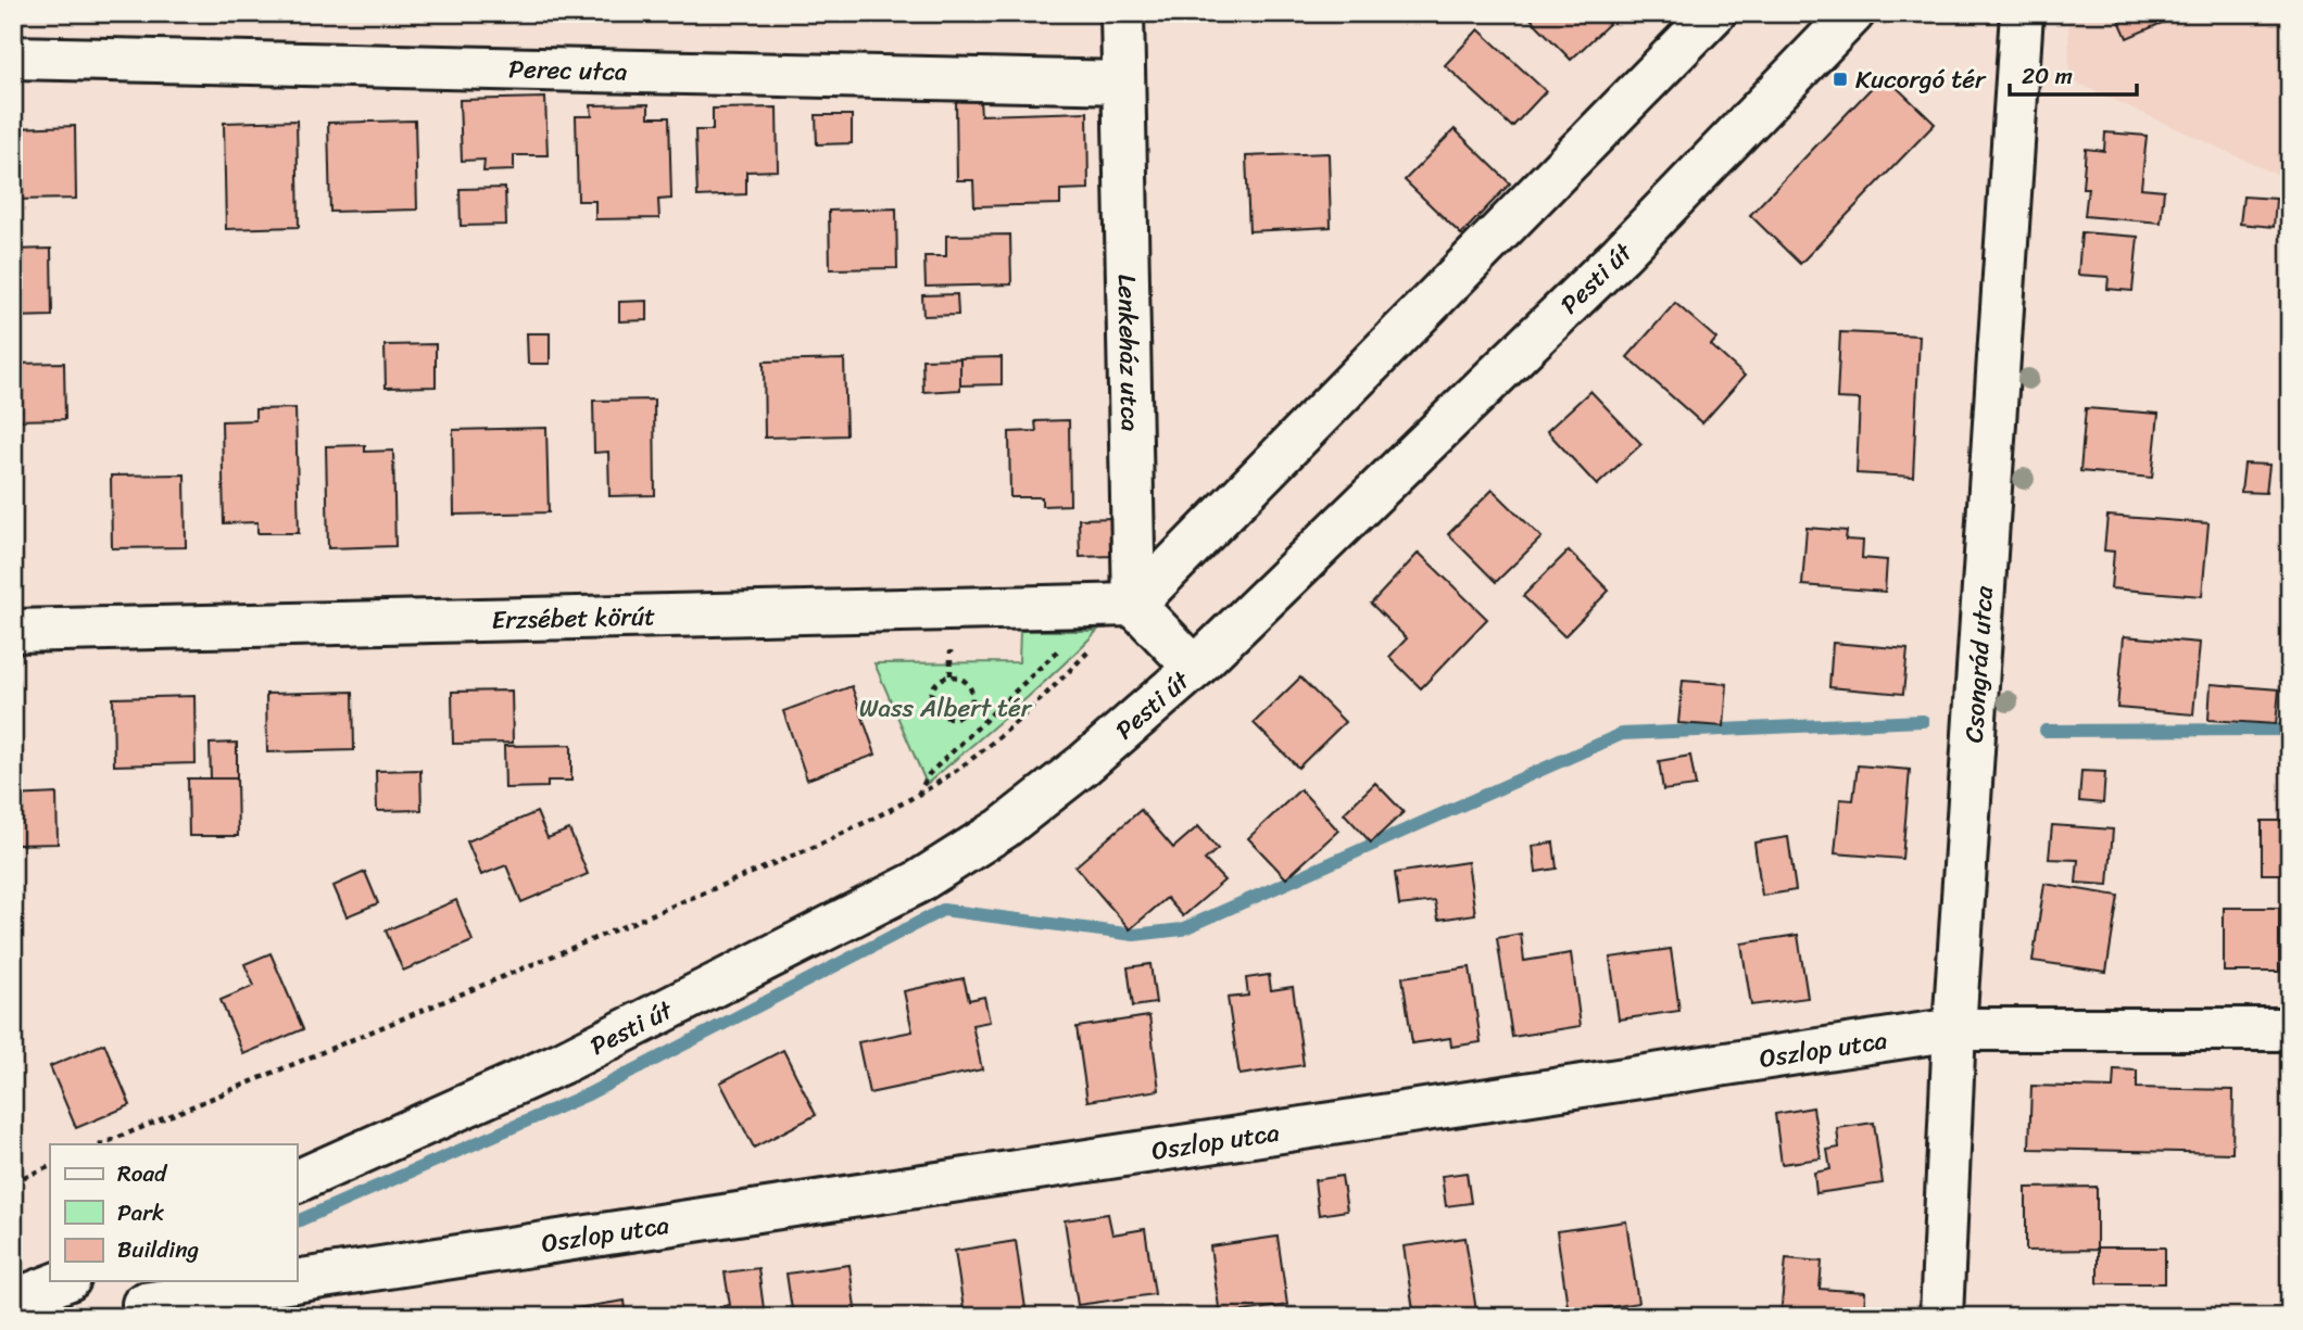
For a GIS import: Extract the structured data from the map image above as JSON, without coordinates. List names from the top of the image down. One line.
{"streets":{"street":["Perec utca","Pesti út","Lenkeház utca","Erzsébet körút","Csongrád utca","Oszlop utca"]},"crossings":[["Perec utca","Lenkeház utca"],["Lenkeház utca","Erzsébet körút"],["Csongrád utca","Oszlop utca"]],"parks":["Wass Albert tér"],"places":{"transit":["Kucorgó tér"]},"legend":["Road","Park","Building"],"scale_bar":"20 m"}
